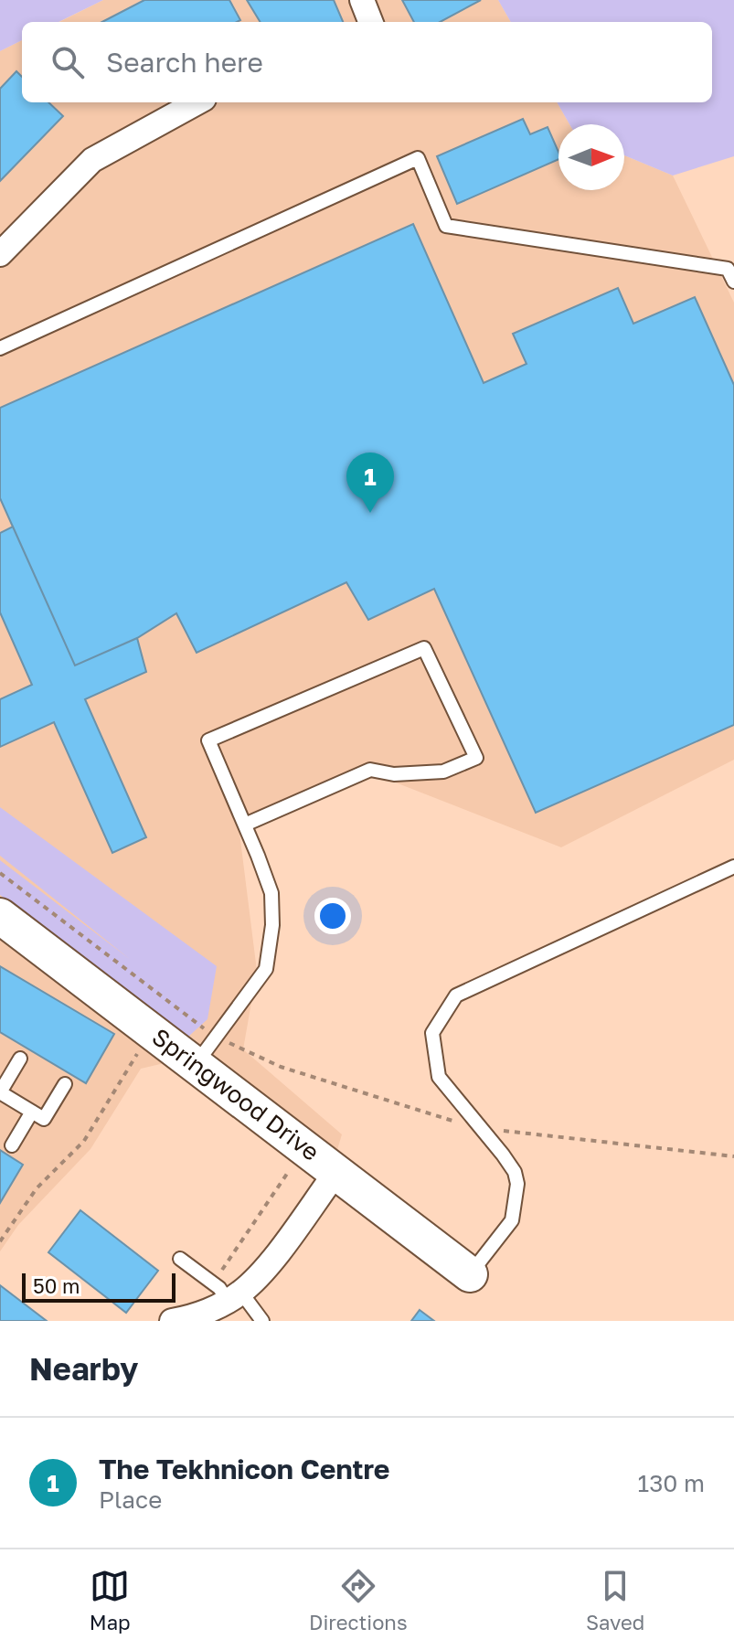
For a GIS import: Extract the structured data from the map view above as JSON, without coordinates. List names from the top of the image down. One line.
{"streets":{"street":["Springwood Drive"]},"scale_bar":"50 m","north":"right","page":{"search":"Search here","pins":"1","scale":"50 m","heading":"Nearby","list":[{"mark":"1","name":"The Tekhnicon Centre","note":"Place","value":"130 m"}],"nav":["Map","Directions","Saved"]}}
